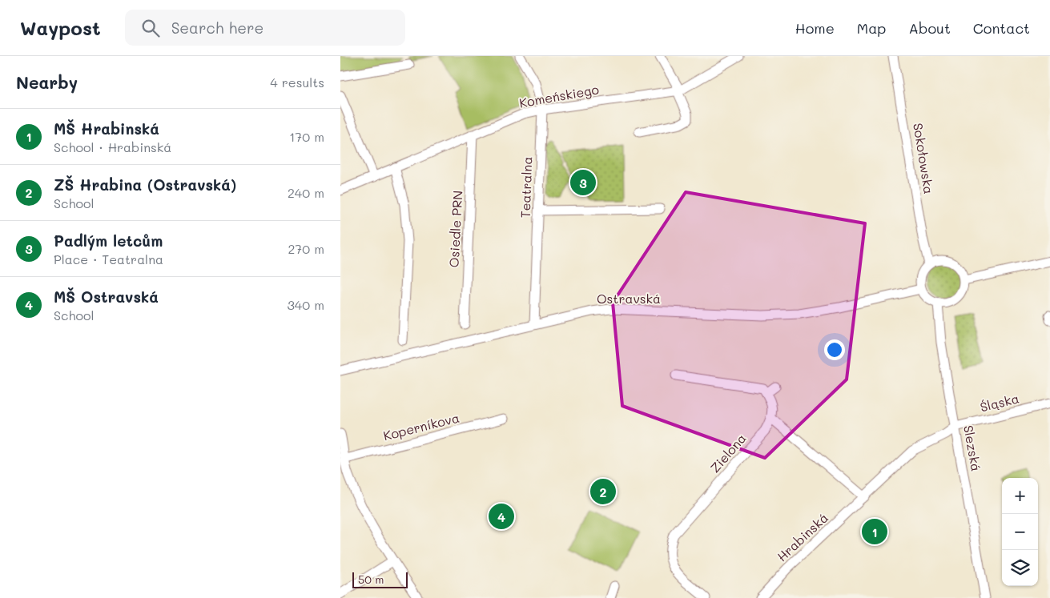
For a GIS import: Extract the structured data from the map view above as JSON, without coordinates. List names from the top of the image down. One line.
{"streets":{"street":["Komeńskiego","Sokołowska","Teatralna","Osiedle PRN","Ostravská","Śląska","Koperníkova","Slezská","Zielona","Hrabinská"]},"crossings":[["Komeńskiego","Teatralna"],["Komeńskiego","Osiedle PRN"],["Sokołowska","Ostravská"],["Sokołowska","Slezská"],["Teatralna","Ostravská"],["Ostravská","Slezská"],["Śląska","Slezská"],["Śląska","Hrabinská"]],"scale_bar":"50 m","page":{"header":"Waypost","search":"Search here","nav":["Home","Map","About","Contact"],"heading":["Nearby","4 results"],"list":[{"mark":"1","name":"MŠ Hrabinská","note":"School · Hrabinská","value":"170 m"},{"mark":"2","name":"ZŠ Hrabina (Ostravská)","note":"School","value":"240 m"},{"mark":"3","name":"Padlým letcům","note":"Place · Teatralna","value":"270 m"},{"mark":"4","name":"MŠ Ostravská","note":"School","value":"340 m"}],"pins":["3","2","4","1"],"map_buttons":["+","−"],"scale":"50 m"}}
